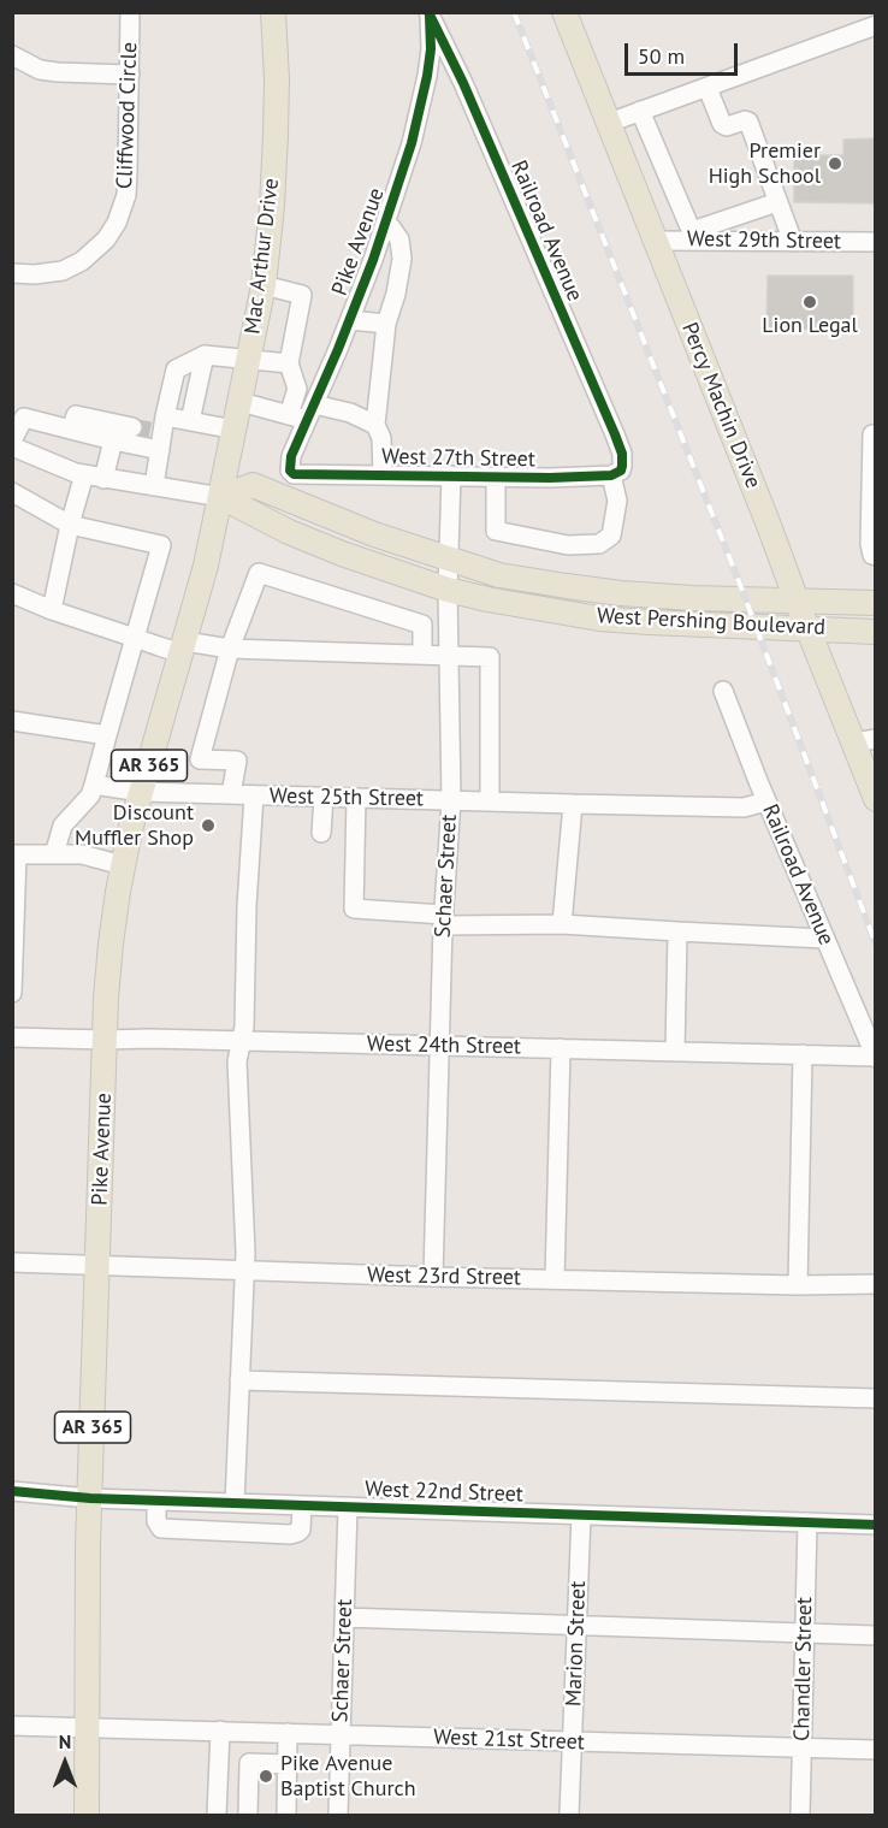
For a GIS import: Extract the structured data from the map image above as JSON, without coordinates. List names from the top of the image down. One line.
{"streets":{"main road":["Pike Avenue","Mac Arthur Drive","Percy Machin Drive","West Pershing Boulevard","AR 365"],"street":["Cliffwood Circle","Railroad Avenue","West 29th Street","West 27th Street","West 25th Street","Schaer Street","West 24th Street","West 23rd Street","West 22nd Street","Marion Street","Chandler Street","West 21st Street"]},"crossings":[["Railroad Avenue","Pike Avenue"],["Railroad Avenue","West 27th Street"],["Railroad Avenue","West 25th Street"],["Railroad Avenue","West 24th Street"],["West 29th Street","Percy Machin Drive"],["Pike Avenue","Mac Arthur Drive"],["Pike Avenue","West 27th Street"],["Pike Avenue","West Pershing Boulevard"],["Pike Avenue","West 25th Street"],["Pike Avenue","West 24th Street"],["Pike Avenue","West 23rd Street"],["Pike Avenue","West 22nd Street"],["Pike Avenue","West 21st Street"],["Mac Arthur Drive","West Pershing Boulevard"],["Percy Machin Drive","West Pershing Boulevard"],["West 27th Street","Schaer Street"],["West Pershing Boulevard","Schaer Street"],["West 25th Street","Schaer Street"],["Schaer Street","West 24th Street"],["Schaer Street","West 23rd Street"],["Schaer Street","West 22nd Street"],["Schaer Street","West 21st Street"],["West 22nd Street","Marion Street"],["West 22nd Street","Chandler Street"],["Marion Street","West 21st Street"],["Chandler Street","West 21st Street"]],"places":["Premier High School","Lion Legal","Discount Muffler Shop","Pike Avenue Baptist Church"],"scale_bar":"50 m","north":"top"}
